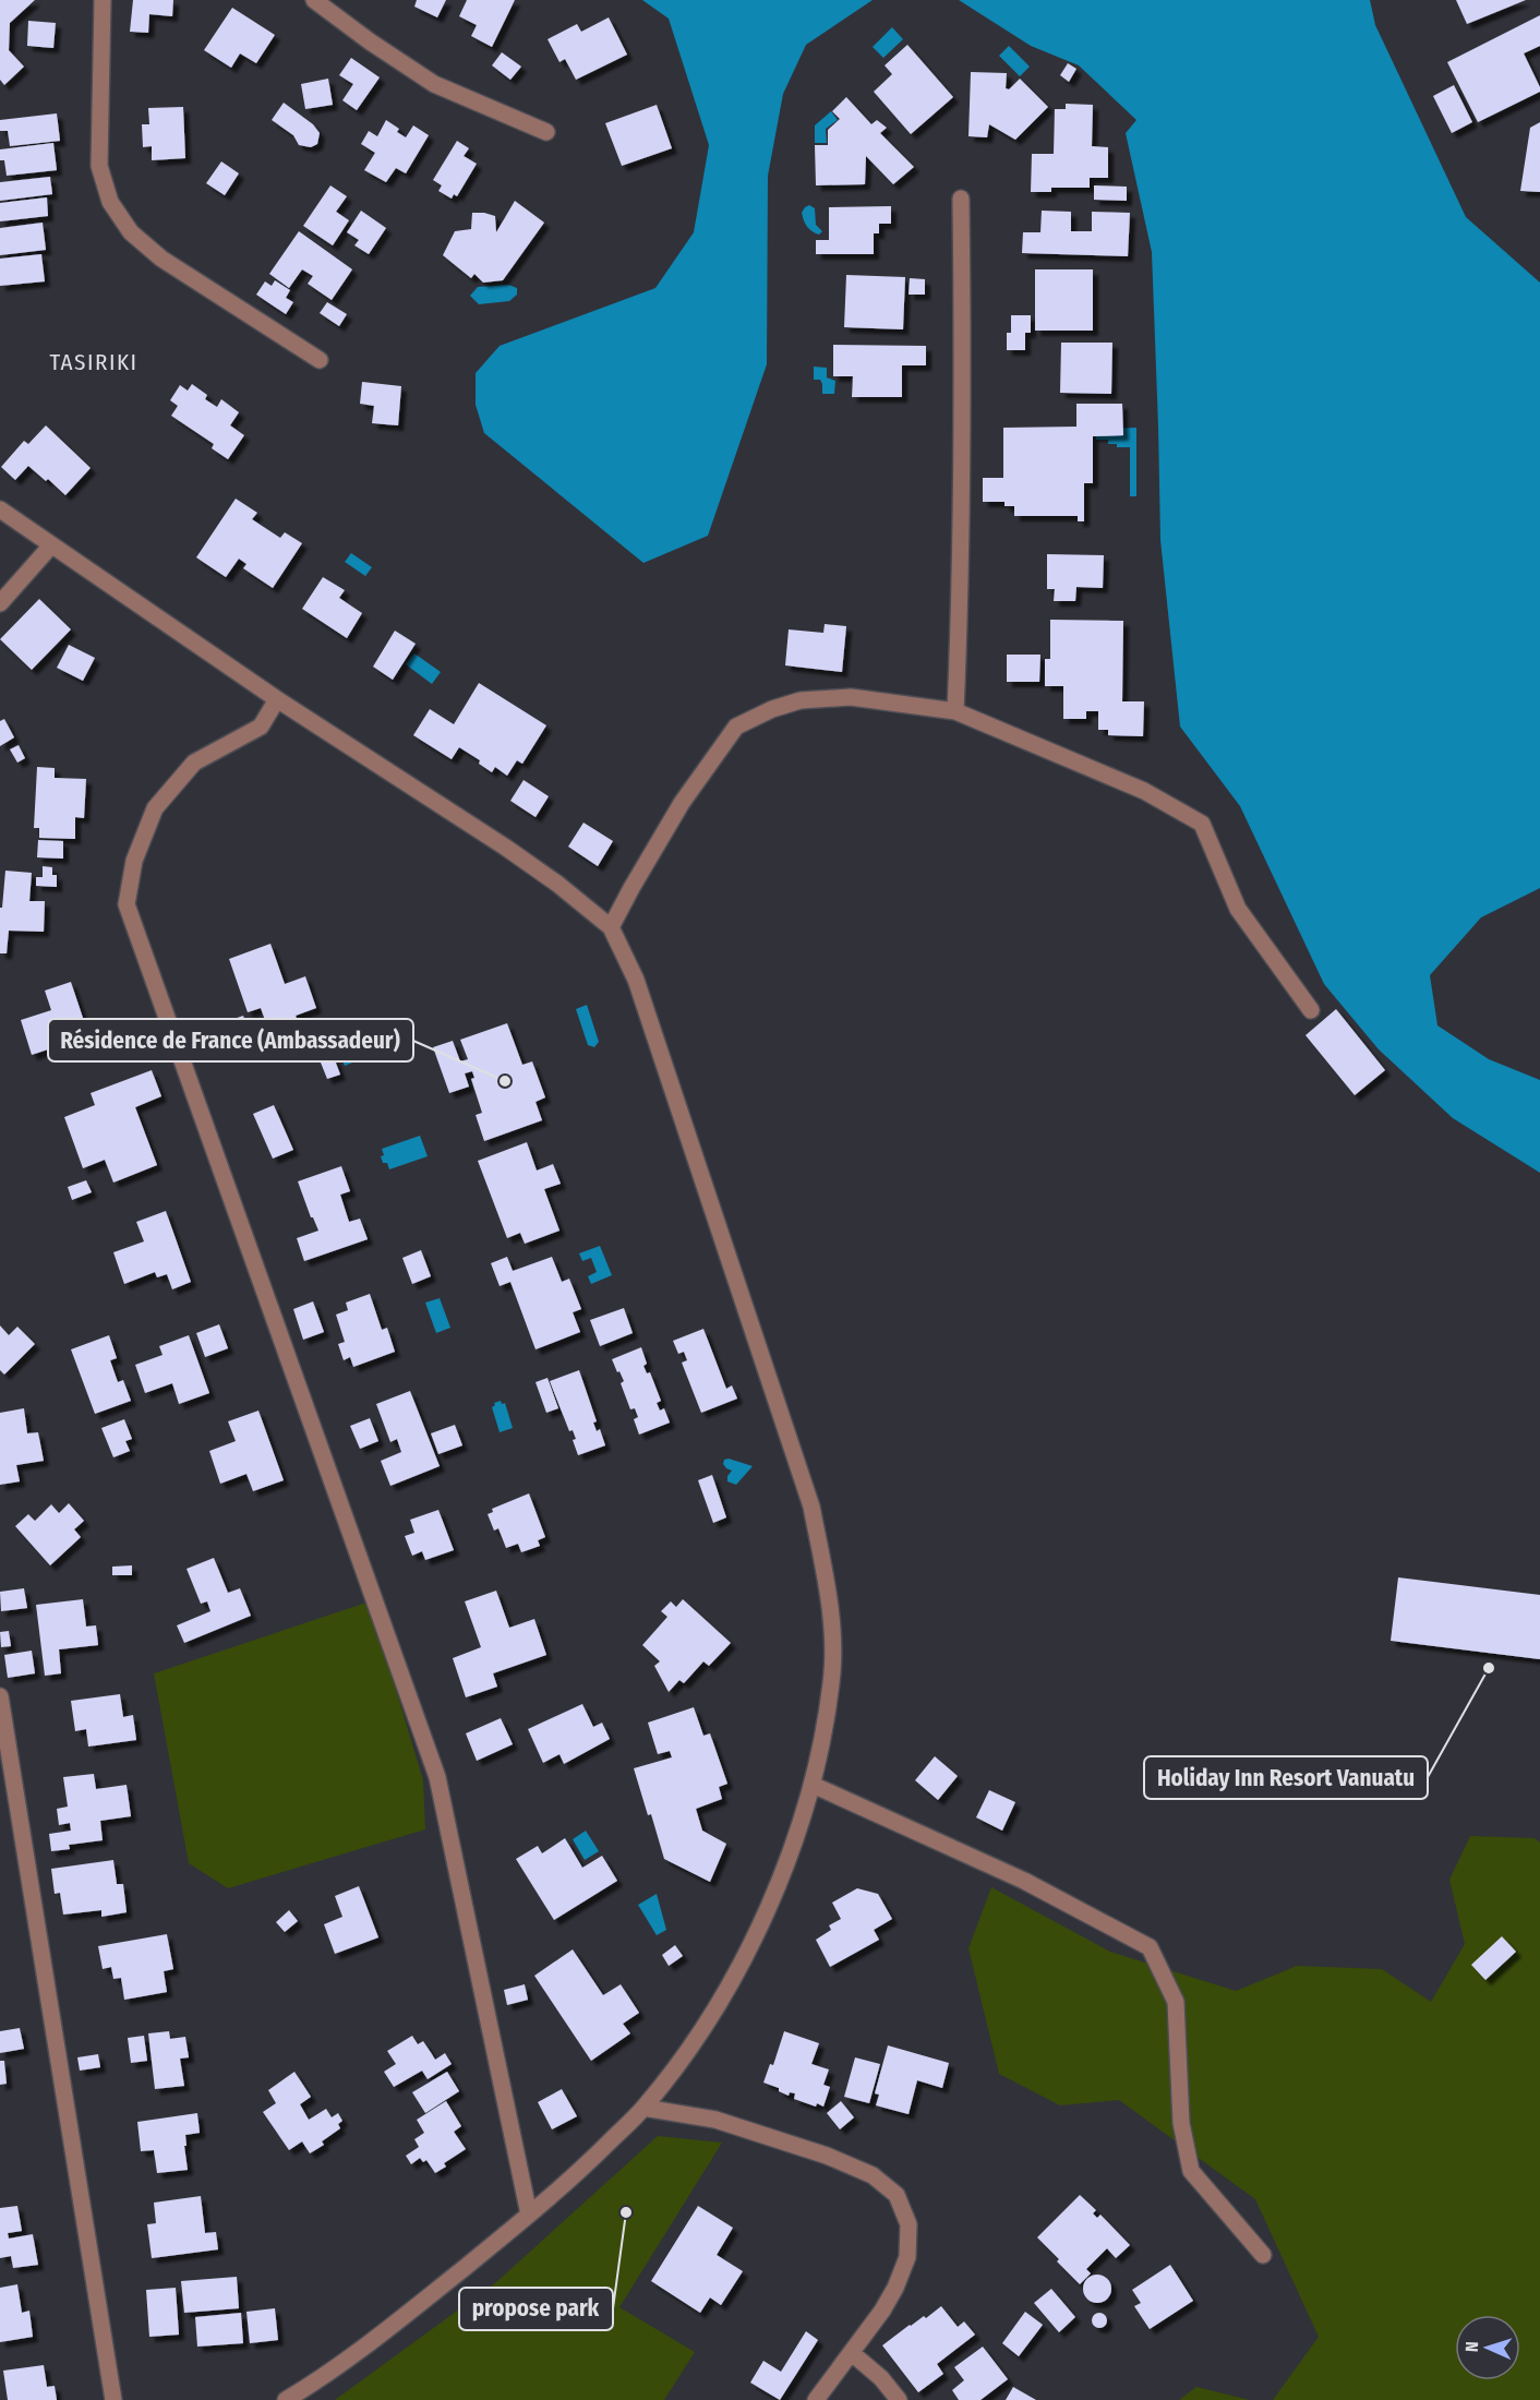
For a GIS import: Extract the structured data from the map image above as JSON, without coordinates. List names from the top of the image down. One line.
{"districts":["TASIRIKI"],"places":["Résidence de France (Ambassadeur)","Holiday Inn Resort Vanuatu","propose park"],"north":"left"}
